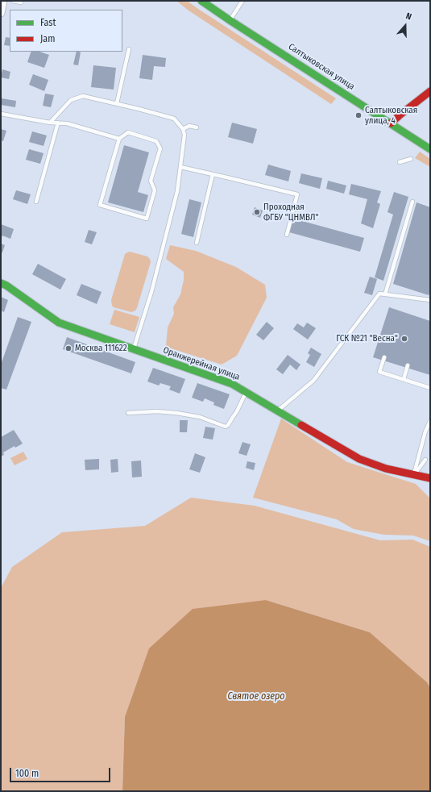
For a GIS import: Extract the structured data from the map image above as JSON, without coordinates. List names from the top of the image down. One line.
{"streets":{"street":["Салтыковская улица","Оранжерейная улица"]},"water":["Святое озеро"],"places":["Салтыковская улица, 4","Проходная ФГБУ \"ЦНМВЛ\"","ГСК №21 \"Весна\"","Москва 111622"],"legend":["Fast","Jam"],"scale_bar":"100 m","north":"top"}
